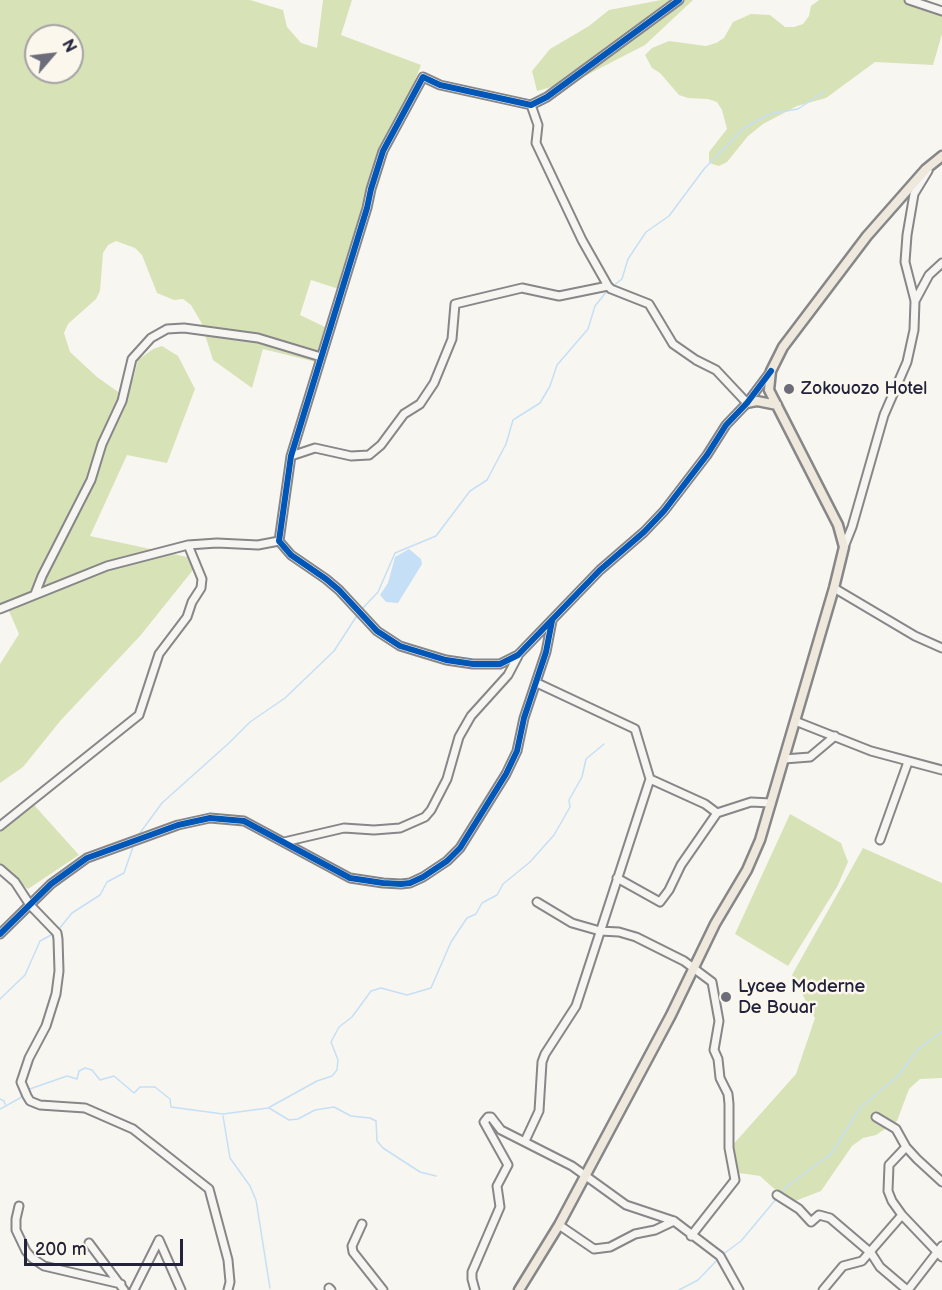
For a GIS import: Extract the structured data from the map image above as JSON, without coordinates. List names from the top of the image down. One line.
{"places":["Zokouozo Hotel","Lycee Moderne De Bouar"],"scale_bar":"200 m","north":"top right"}
